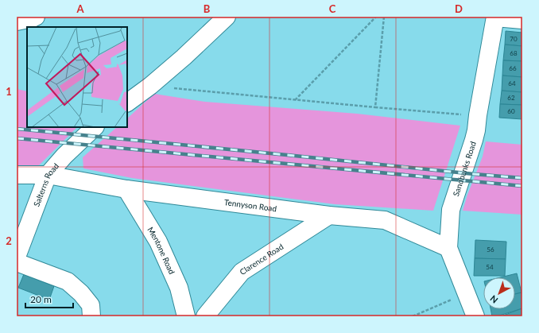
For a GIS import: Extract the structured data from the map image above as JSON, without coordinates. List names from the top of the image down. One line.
{"streets":{"street":["Sandbanks Road","Salterns Road","Tennyson Road","Mentone Road","Clarence Road"]},"crossings":[["Sandbanks Road","Tennyson Road"],["Salterns Road","Tennyson Road"],["Tennyson Road","Mentone Road"],["Tennyson Road","Clarence Road"]],"house_numbers":["70","68","66","64","62","60","56","54"],"scale_bar":"20 m","north":"bottom left","grid":{"columns":["A","B","C","D"],"rows":["1","2"]}}
